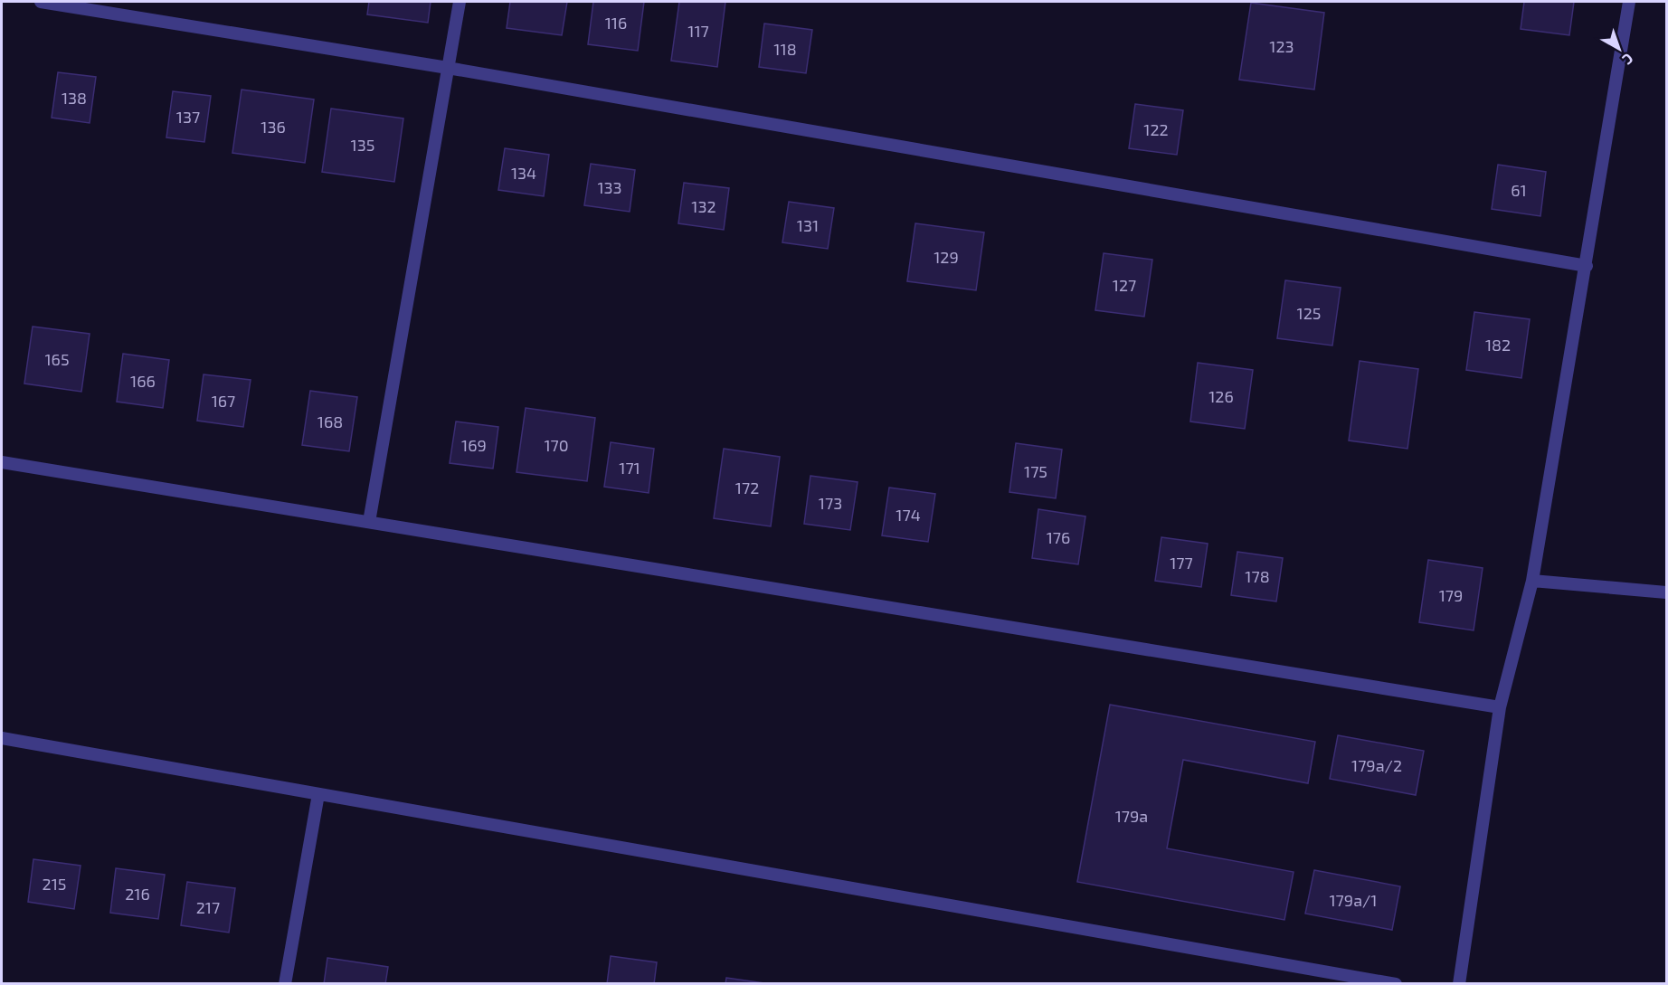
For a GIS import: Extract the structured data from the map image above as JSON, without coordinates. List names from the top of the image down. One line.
{"house_numbers":["116","117","123","118","138","137","136","122","135","134","133","61","132","131","129","127","125","182","165","166","126","167","168","169","170","171","175","172","173","174","176","177","178","179","179а/2","179а","215","216","179а/1","217"],"north":"bottom right"}
